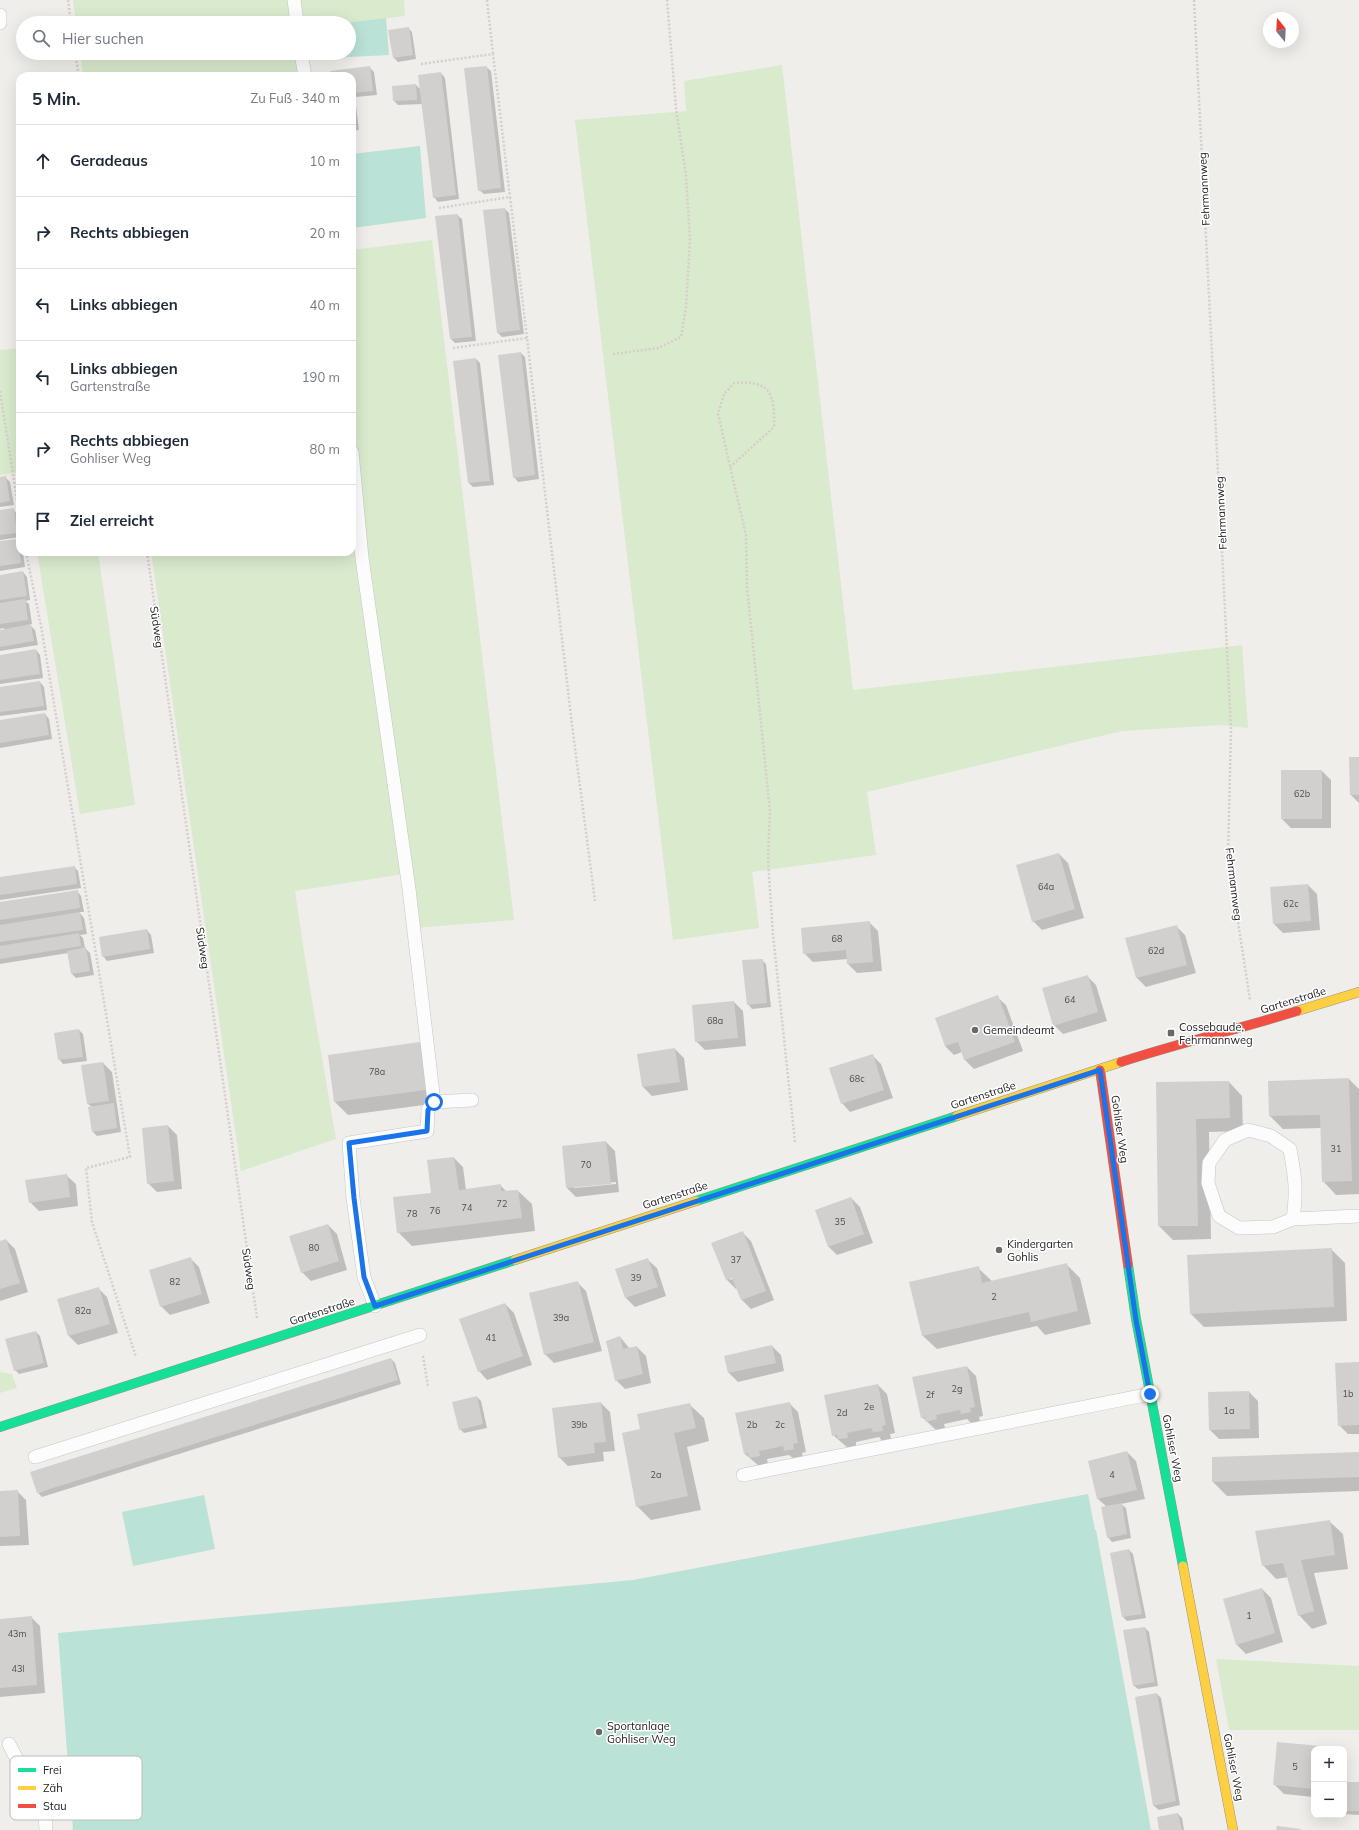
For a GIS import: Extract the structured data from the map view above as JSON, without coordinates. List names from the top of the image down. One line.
{"streets":{"street":["Gartenstraße","Gohliser Weg"],"path":["Fehrmannweg","Südweg"]},"crossings":[["Fehrmannweg","Gartenstraße"],["Südweg","Gartenstraße"],["Gartenstraße","Gohliser Weg"]],"places":{"other":["Gemeindeamt","Kindergarten Gohlis","Sportanlage Gohliser Weg"],"transit":["Cossebaude, Fehrmannweg"]},"house_numbers":["62b","64a","62c","68","62d","64","68a","78a","68c","31","70","72","74","76","78","35","80","37","39","82","2","82a","39a","41","2g","1b","2f","2e","1a","2d","39b","2b","2c","2a","4","1","43m","43l","5"],"legend":["Frei","Zäh","Stau"],"north":"top","page":{"search":"Hier suchen","heading":["5 Min.","Zu Fuß · 340 m"],"list":[["Geradeaus","10 m"],["Rechts abbiegen","20 m"],["Links abbiegen","40 m"],["Links abbiegen","Gartenstraße","190 m"],["Rechts abbiegen","Gohliser Weg","80 m"],"Ziel erreicht"],"map_buttons":["+","−"]}}
